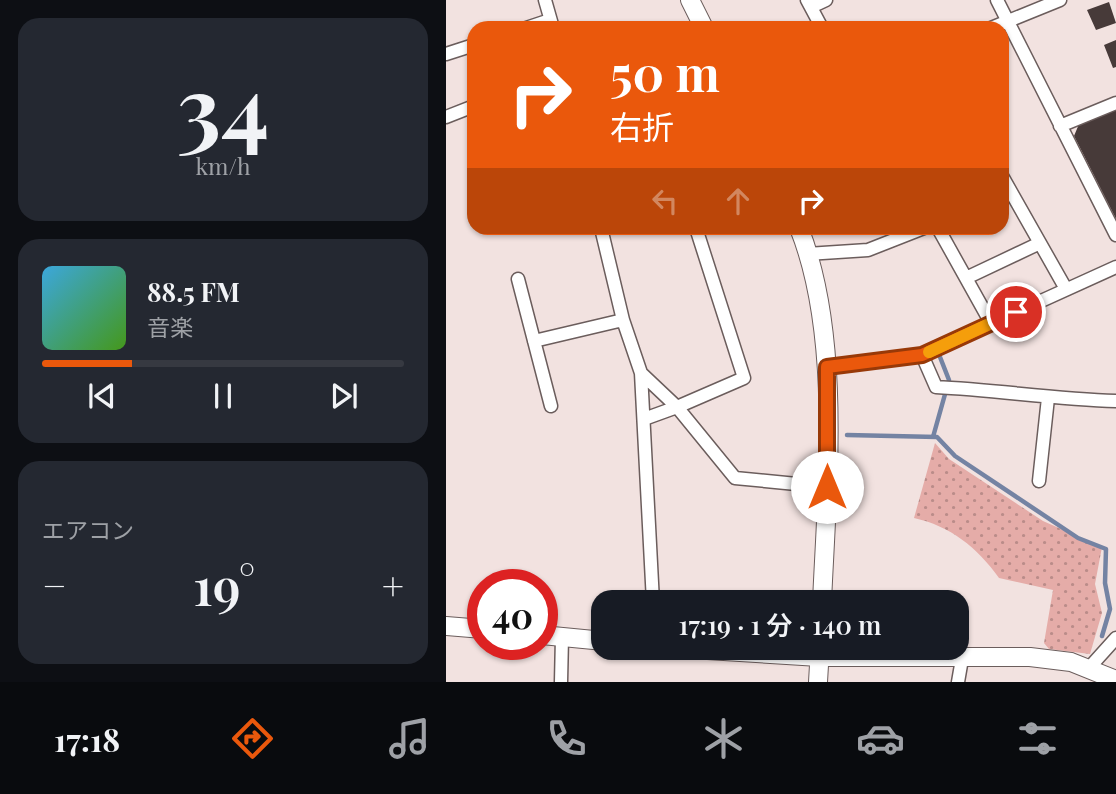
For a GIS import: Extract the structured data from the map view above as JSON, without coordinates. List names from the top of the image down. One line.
{"page":{"tile":[["34","km/h"],"エアコン"],"turn":["50 m","右折"],"song":["88.5 FM","音楽"],"heat":["−","19°","+"],"limit":"40","trip":"17:19 · 1 分 · 140 m","tabs":"17:18"}}
